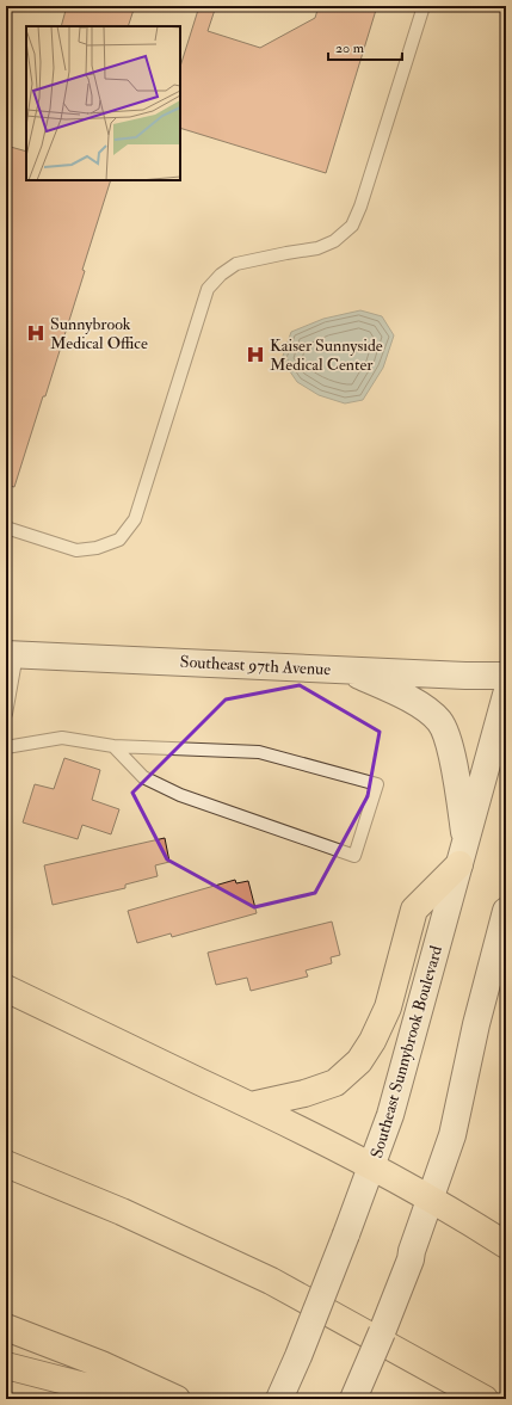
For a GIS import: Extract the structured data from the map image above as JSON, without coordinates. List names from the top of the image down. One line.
{"streets":{"main road":["Southeast 97th Avenue","Southeast Sunnybrook Boulevard"]},"places":{"hospital":["Sunnybrook Medical Office","Kaiser Sunnyside Medical Center"]},"scale_bar":"20 m"}
